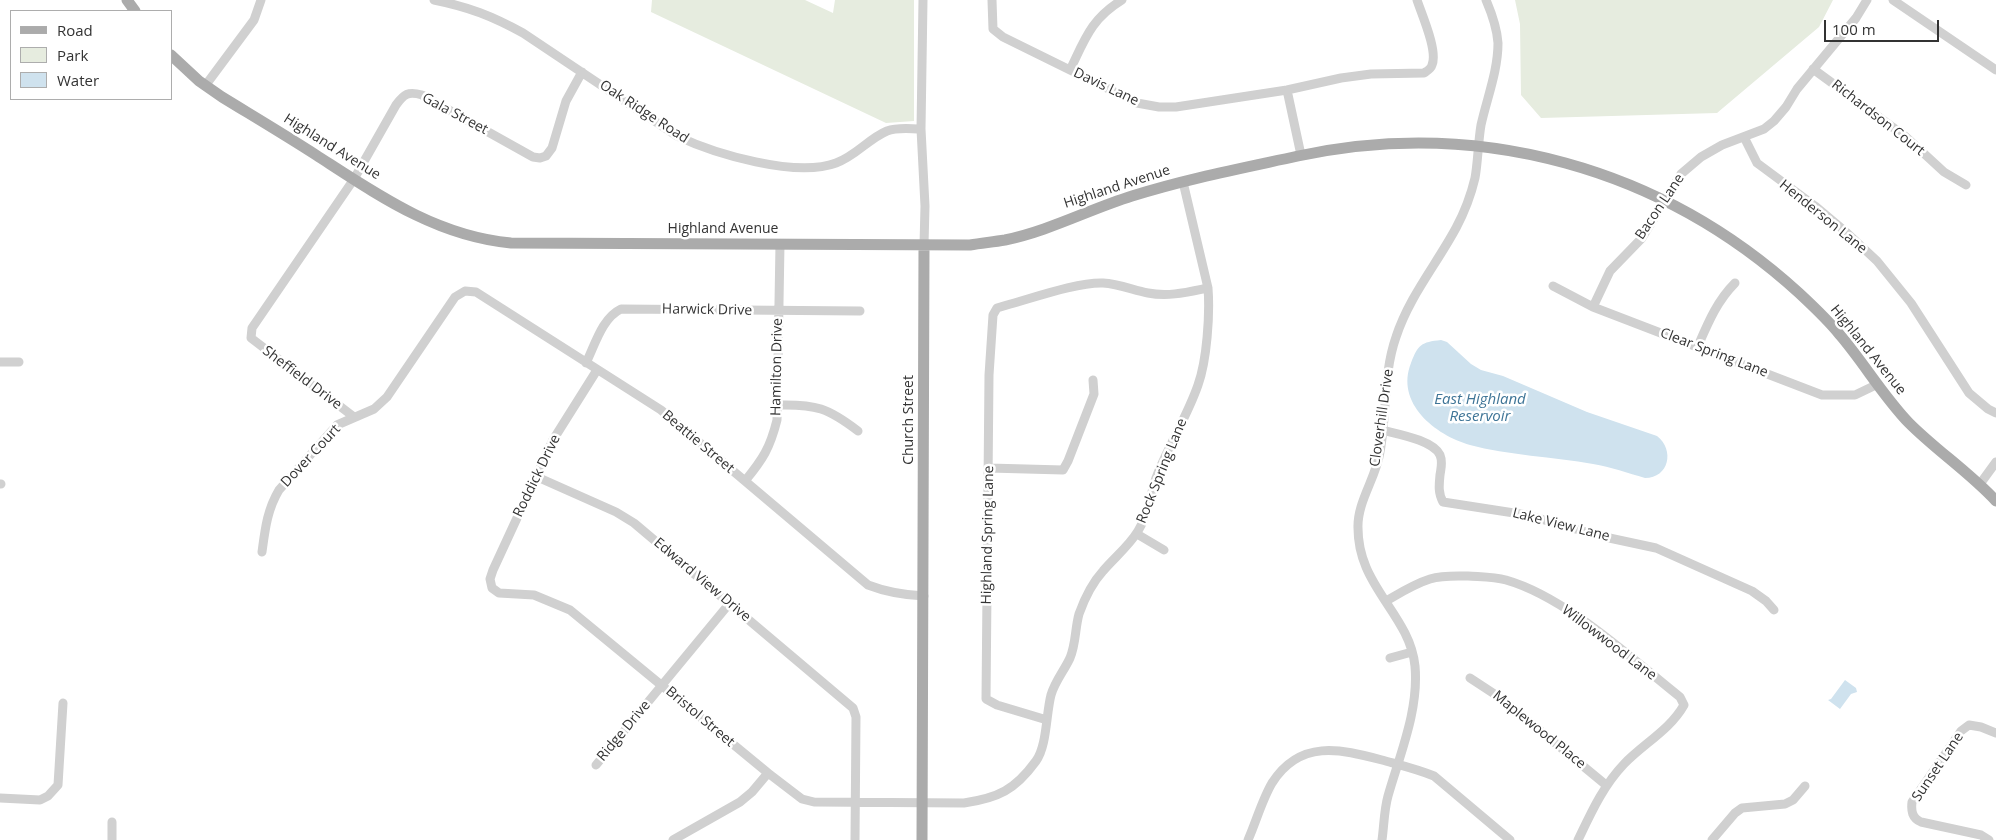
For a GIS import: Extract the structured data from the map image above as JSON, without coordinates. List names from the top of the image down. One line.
{"streets":{"main road":["Highland Avenue","Church Street"],"street":["Davis Lane","Oak Ridge Road","Gala Street","Richardson Court","Bacon Lane","Henderson Lane","Harwick Drive","Clear Spring Lane","Hamilton Drive","Sheffield Drive","Cloverhill Drive","Beattie Street","Dover Court","Rock Spring Lane","Roddick Drive","Lake View Lane","Highland Spring Lane","Edward View Drive","Willowwood Lane","Bristol Street","Maplewood Place","Ridge Drive","Sunset Lane"]},"crossings":[["Oak Ridge Road","Gala Street"],["Oak Ridge Road","Church Street"],["Gala Street","Highland Avenue"],["Gala Street","Sheffield Drive"],["Richardson Court","Bacon Lane"],["Highland Avenue","Bacon Lane"],["Highland Avenue","Clear Spring Lane"],["Highland Avenue","Hamilton Drive"],["Highland Avenue","Cloverhill Drive"],["Highland Avenue","Church Street"],["Highland Avenue","Rock Spring Lane"],["Bacon Lane","Henderson Lane"],["Bacon Lane","Clear Spring Lane"],["Harwick Drive","Hamilton Drive"],["Harwick Drive","Beattie Street"],["Hamilton Drive","Beattie Street"],["Sheffield Drive","Dover Court"],["Cloverhill Drive","Lake View Lane"],["Cloverhill Drive","Willowwood Lane"],["Church Street","Beattie Street"],["Church Street","Rock Spring Lane"],["Church Street","Bristol Street"],["Beattie Street","Dover Court"],["Beattie Street","Roddick Drive"],["Rock Spring Lane","Highland Spring Lane"],["Rock Spring Lane","Bristol Street"],["Roddick Drive","Edward View Drive"],["Roddick Drive","Bristol Street"],["Edward View Drive","Bristol Street"],["Edward View Drive","Ridge Drive"],["Willowwood Lane","Maplewood Place"],["Bristol Street","Ridge Drive"]],"water":["East Highland Reservoir"],"legend":["Road","Park","Water"],"scale_bar":"100 m"}
